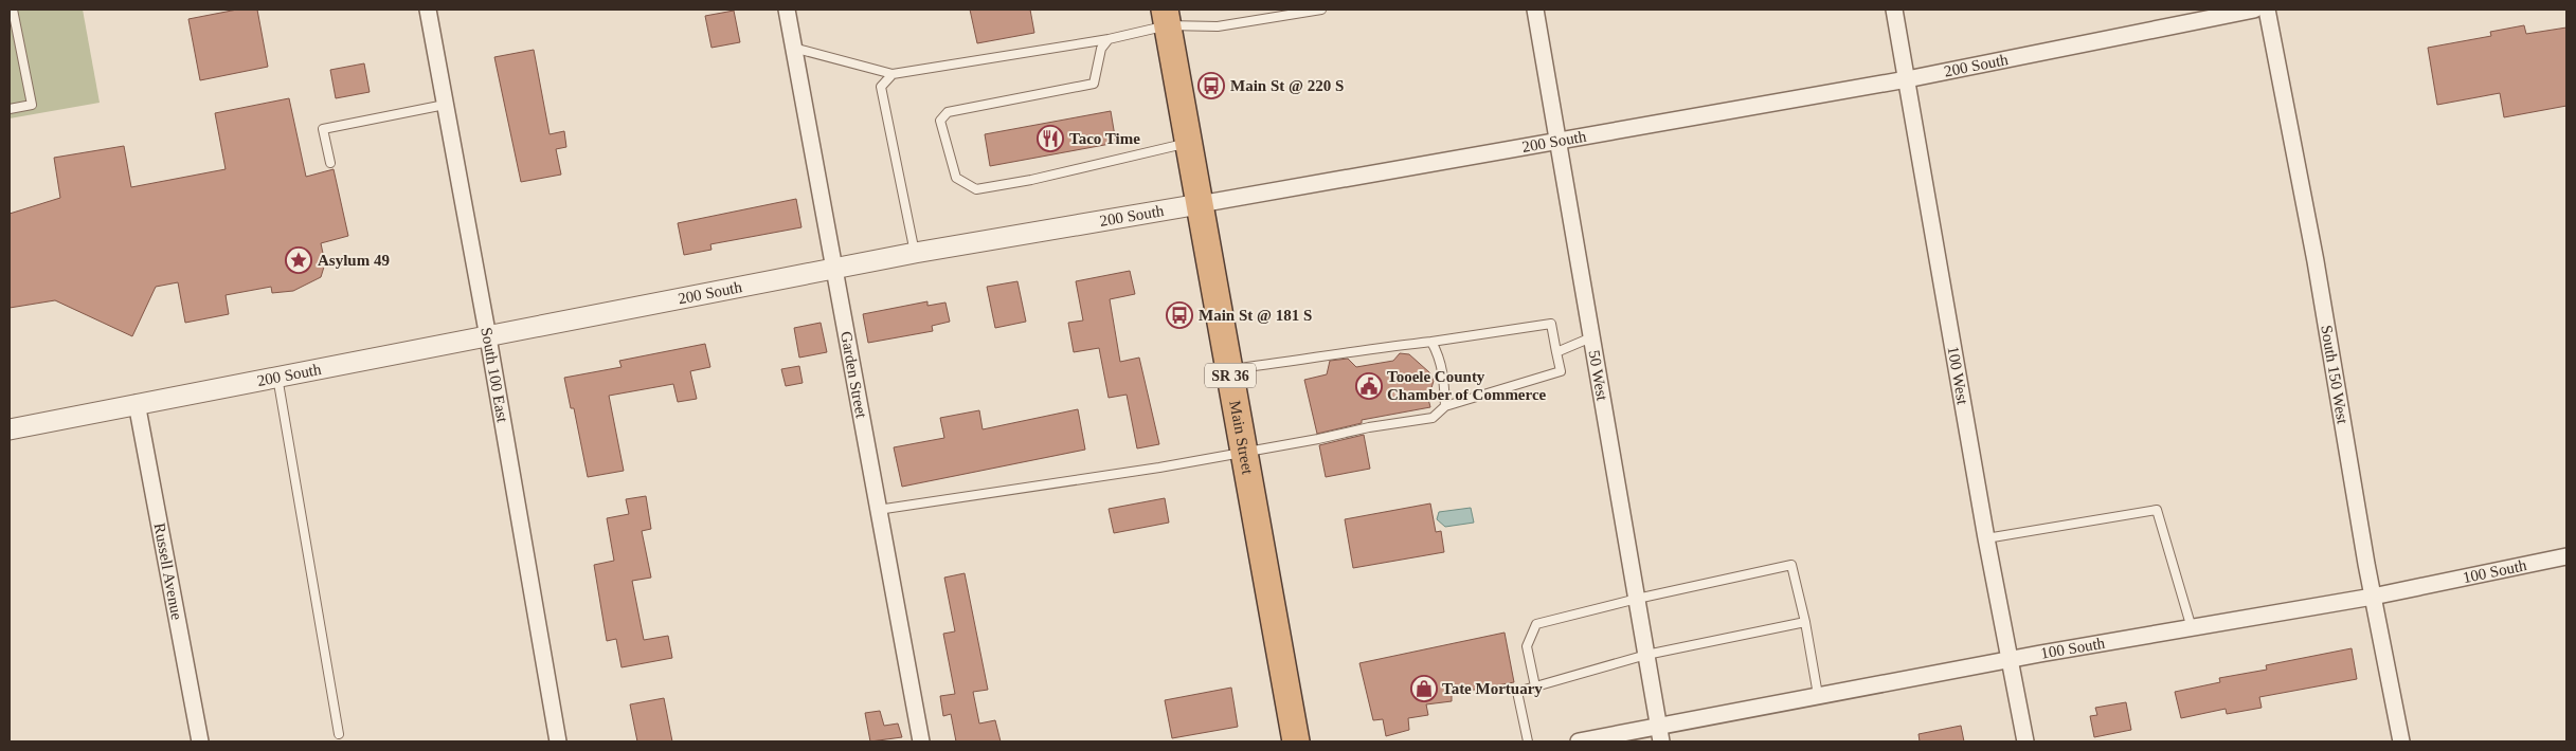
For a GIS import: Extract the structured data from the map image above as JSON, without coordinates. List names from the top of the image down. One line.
{"streets":{"highway":["SR 36","Main Street"],"street":["200 South","South 100 East","Garden Street","50 West","100 West","South 150 West","100 South","Russell Avenue"]},"crossings":[["200 South","South 100 East"],["200 South","Garden Street"],["200 South","50 West"],["200 South","100 West"],["200 South","Main Street"],["200 South","Russell Avenue"],["50 West","100 South"],["100 West","100 South"],["South 150 West","100 South"]],"places":{"bus stop":["Main St @ 220 S","Main St @ 181 S"],"restaurant":["Taco Time"],"place":["Asylum 49"],"public building":["Tooele County Chamber of Commerce"],"shop":["Tate Mortuary"]}}
